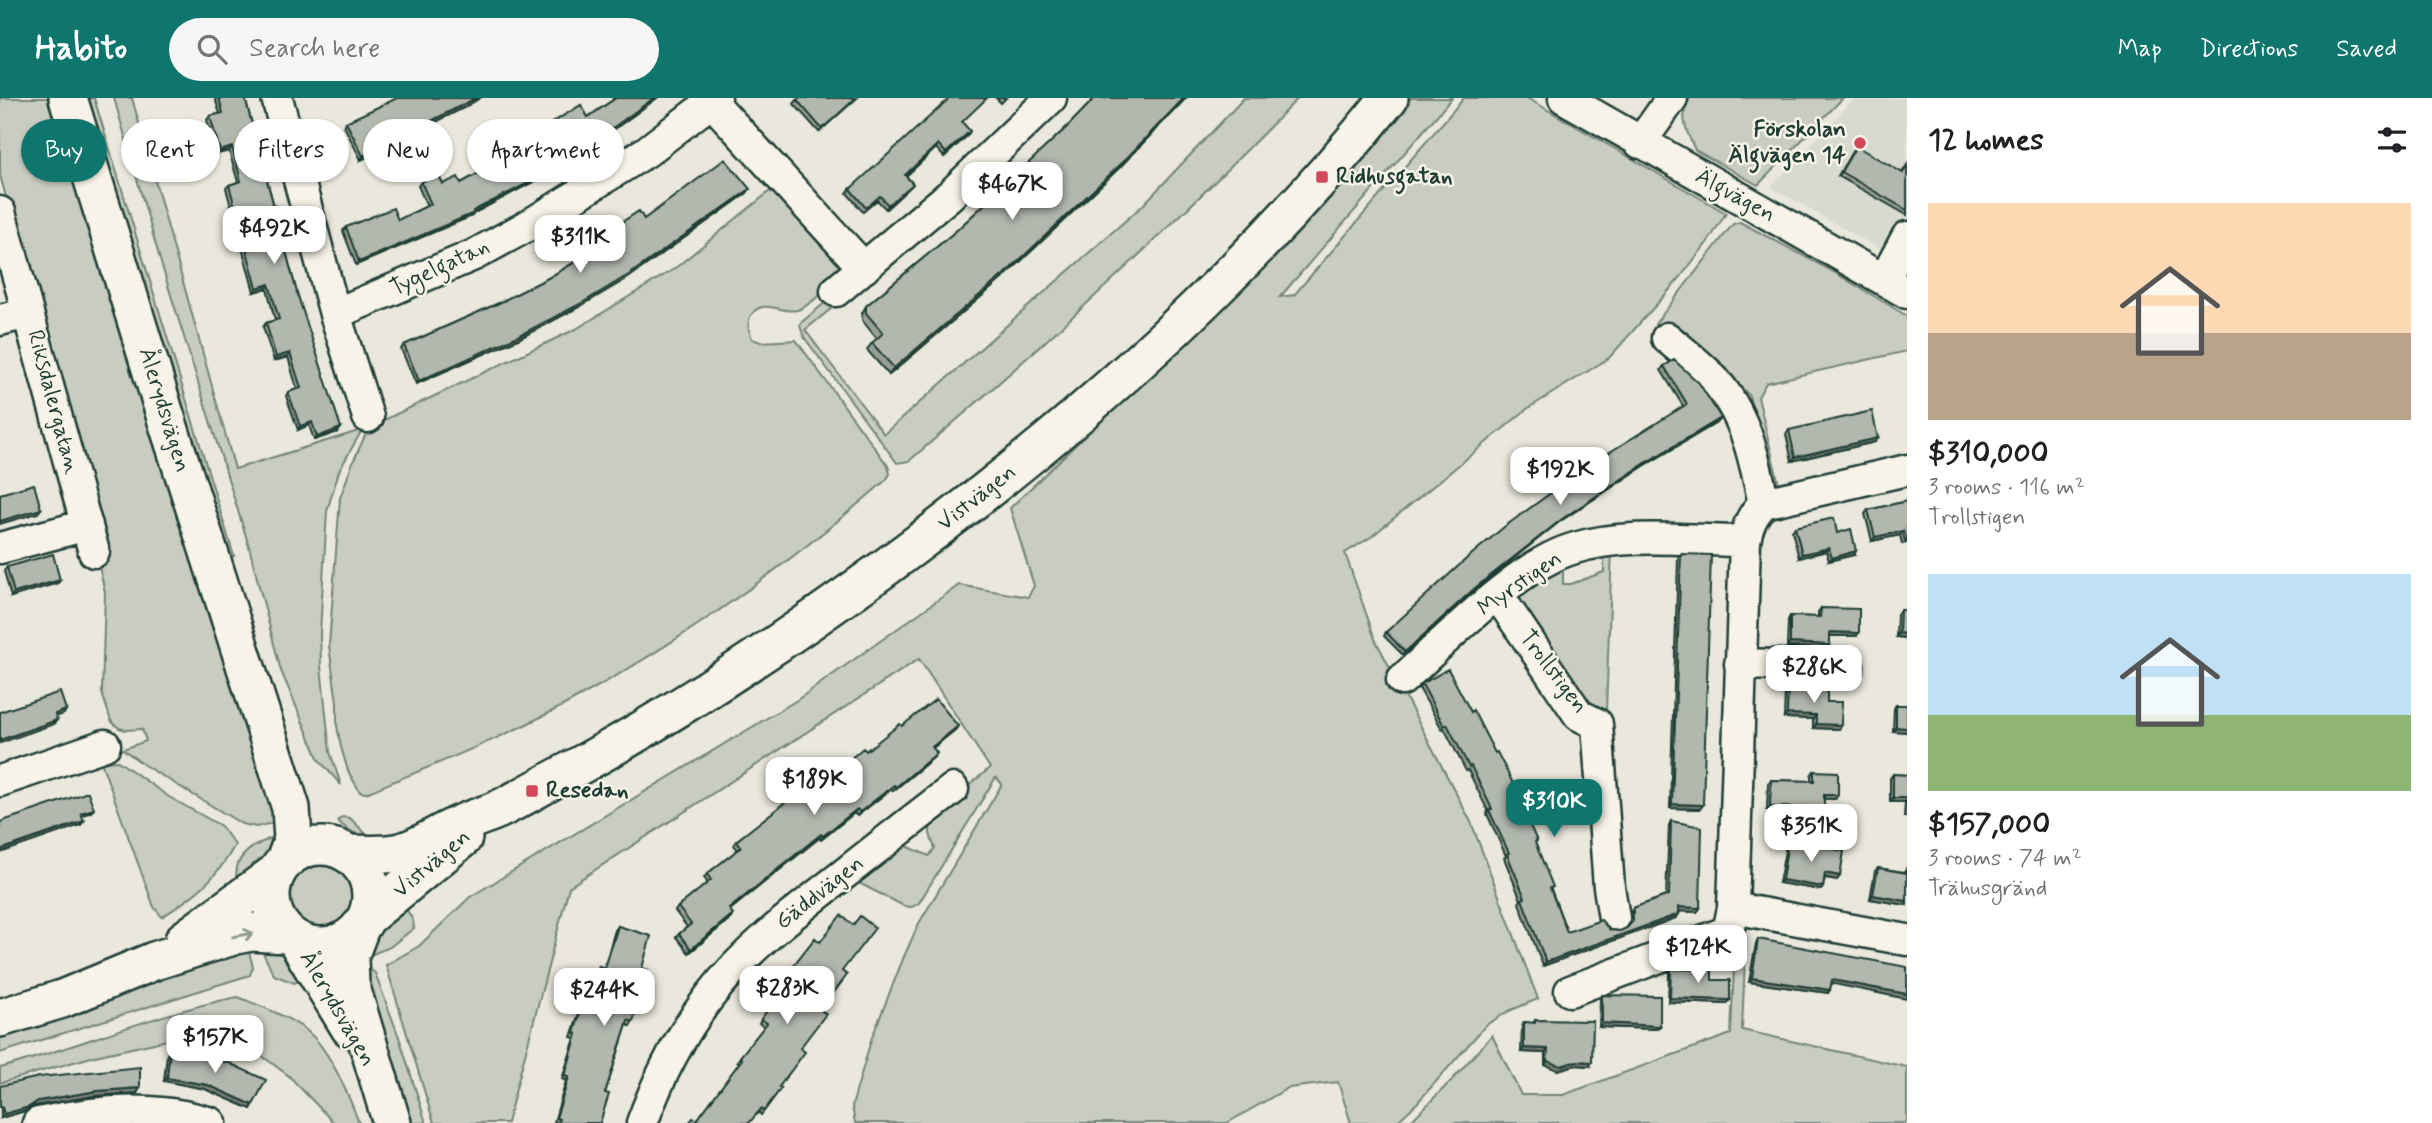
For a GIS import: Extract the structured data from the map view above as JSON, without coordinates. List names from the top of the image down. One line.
{"streets":{"main road":["Ålerydsvägen","Vistvägen"],"street":["Älgvägen","Tygelgatan","Riksdalergatan","Myrstigen","Trollstigen","Gäddvägen"]},"crossings":[["Ålerydsvägen","Vistvägen"],["Myrstigen","Trollstigen"]],"places":{"other":["Förskolan Älgvägen 14"],"transit":["Ridhusgatan","Resedan"]},"page":{"header":"Habito","search":"Search here","nav":["Map","Directions","Saved"],"heading":"12 homes","chip":["Buy","Rent","Filters","New","Apartment"],"price":["$467K","$492K","$311K","$192K","$286K","$189K","$310K","$351K","$124K","$283K","$244K","$157K"],"list":[{"name":"$310,000","note":"3 rooms · 116 m² · Trollstigen"},{"name":"$157,000","note":"3 rooms · 74 m² · Trähusgränd"}]}}
